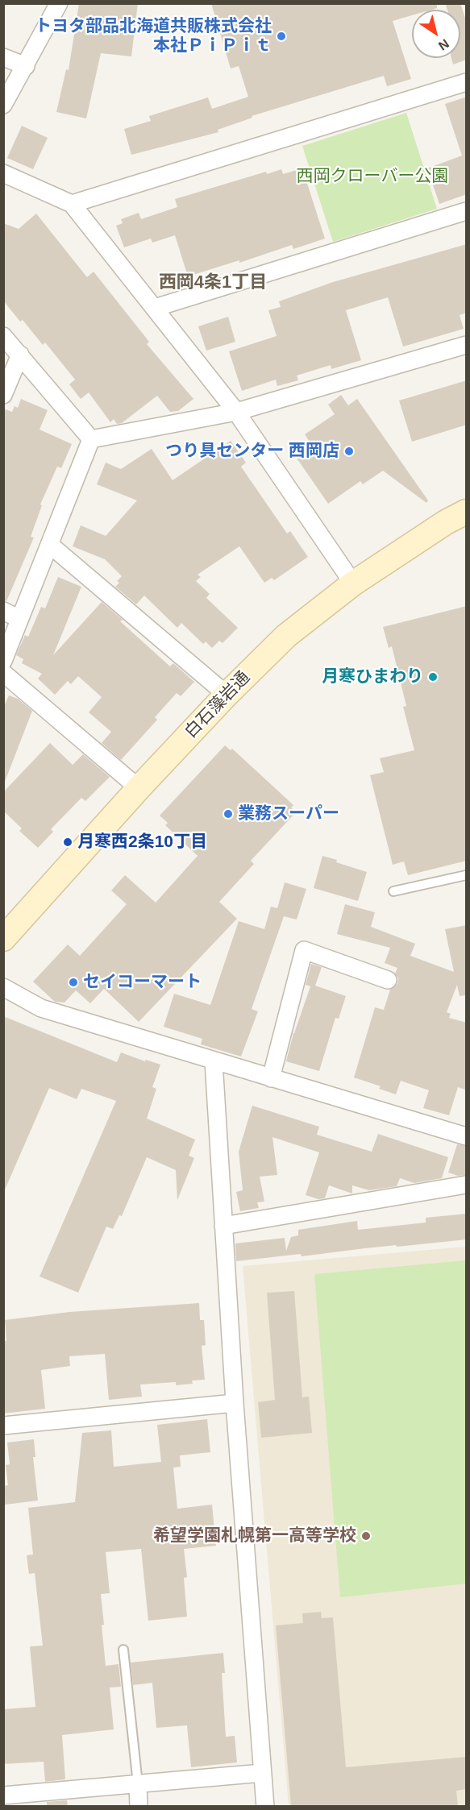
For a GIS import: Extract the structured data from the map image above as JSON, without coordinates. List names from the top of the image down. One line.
{"streets":{"main road":["白石藻岩通"]},"districts":["西岡4条1丁目"],"parks":["西岡クローバー公園"],"places":["トヨタ部品北海道共販株式会社 本社ＰｉＰｉｔ","つり具センター 西岡店","月寒ひまわり","業務スーパー","月寒西2条10丁目","セイコーマート","希望学園札幌第一高等学校"],"north":"bottom right"}
